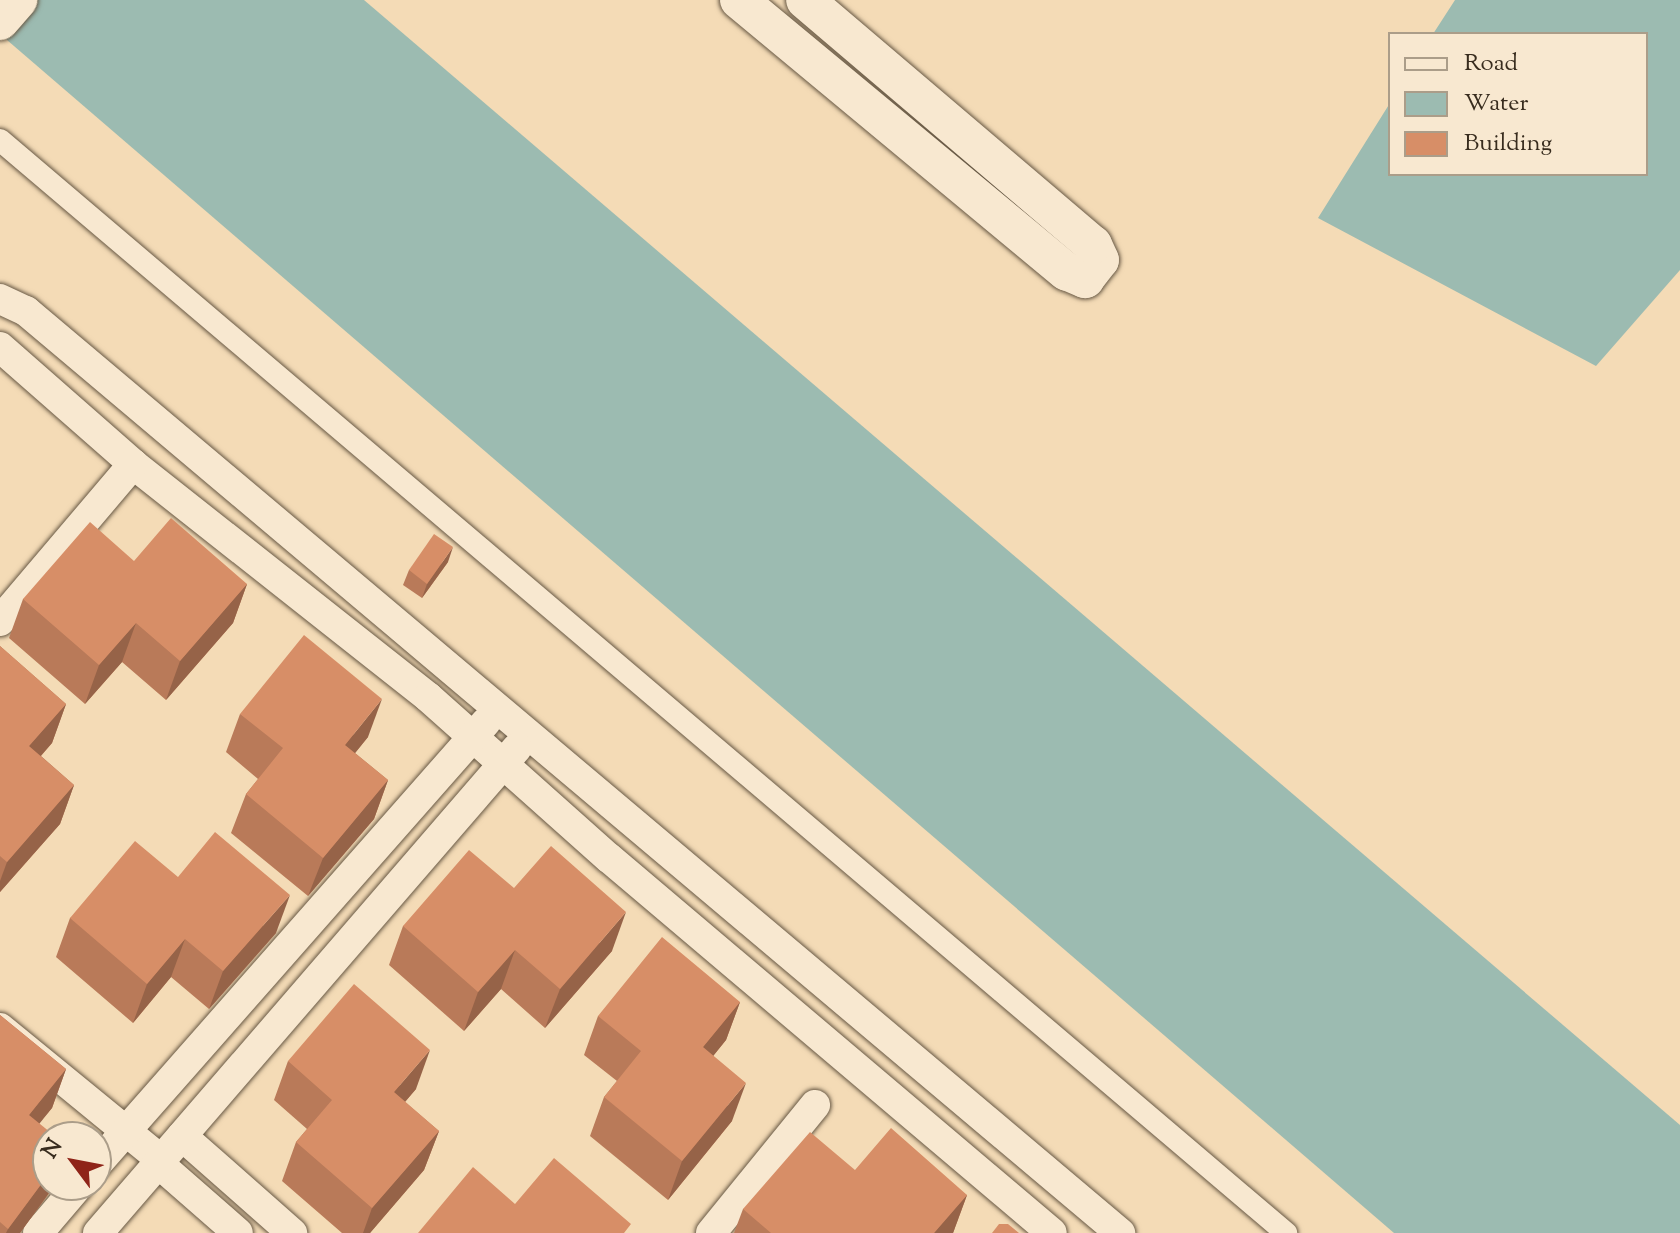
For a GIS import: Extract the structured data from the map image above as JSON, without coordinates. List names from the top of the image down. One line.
{"legend":["Road","Water","Building"],"north":"top left"}
